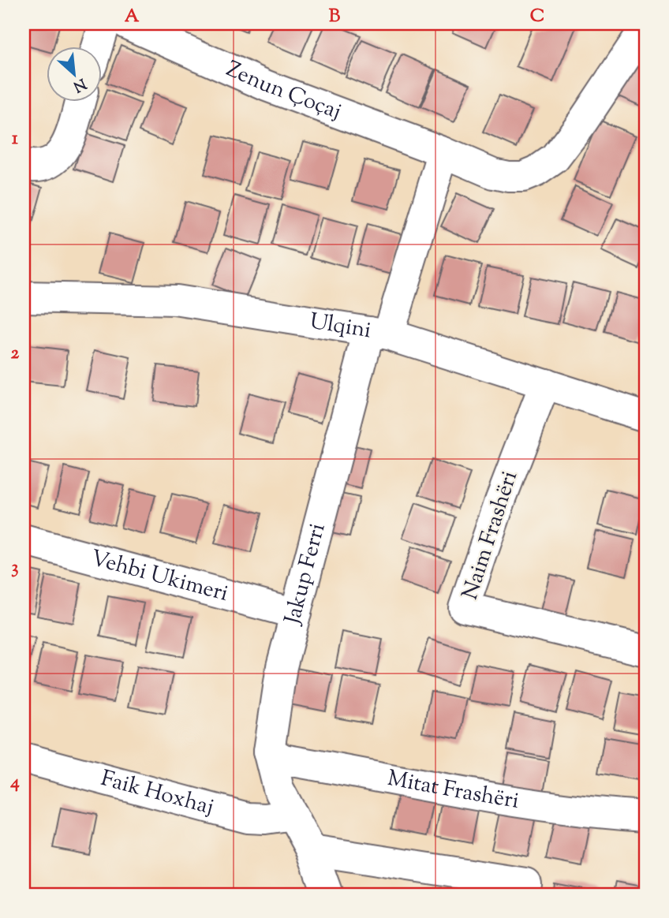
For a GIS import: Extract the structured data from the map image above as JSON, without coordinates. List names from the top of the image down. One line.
{"streets":{"street":["Zenun Çoçaj","Ulqini","Naim Frashëri","Jakup Ferri","Vehbi Ukimeri","Mitat Frashëri","Faik Hoxhaj"]},"crossings":[["Ulqini","Naim Frashëri"],["Ulqini","Jakup Ferri"],["Jakup Ferri","Vehbi Ukimeri"],["Jakup Ferri","Mitat Frashëri"],["Jakup Ferri","Faik Hoxhaj"]],"north":"bottom right","grid":{"columns":["A","B","C"],"rows":["1","2","3","4"]}}
